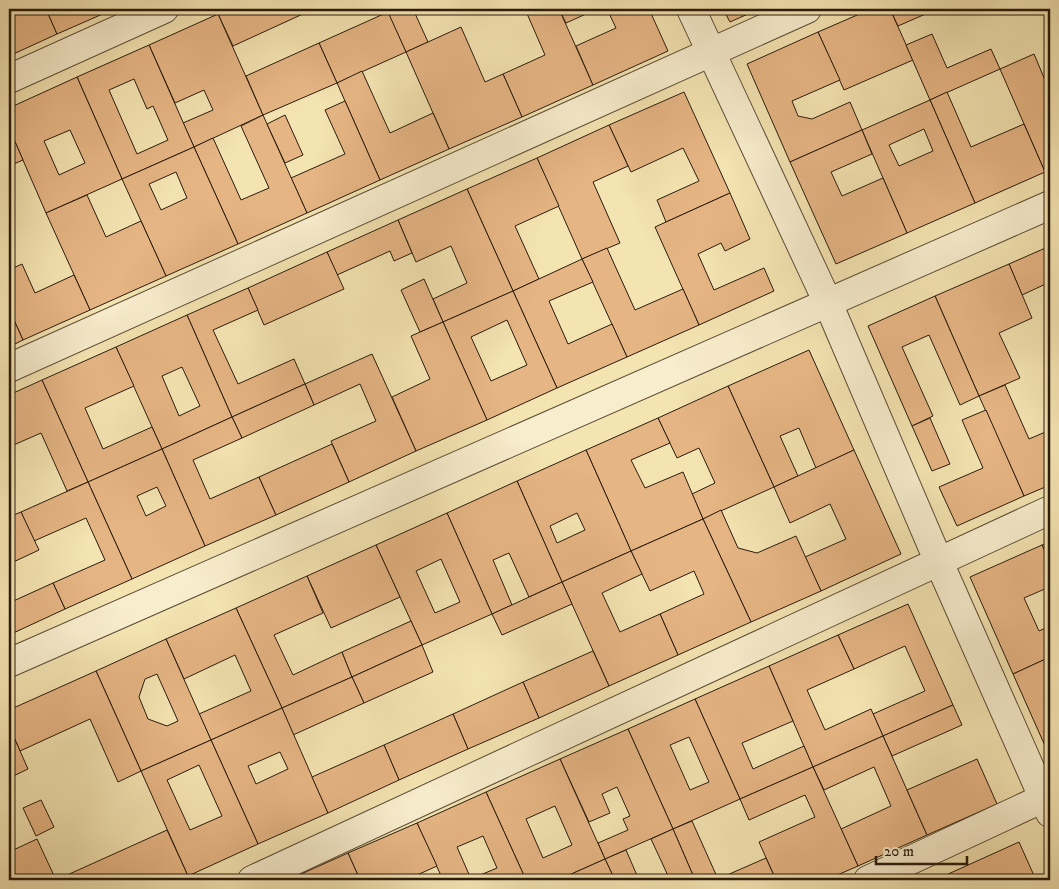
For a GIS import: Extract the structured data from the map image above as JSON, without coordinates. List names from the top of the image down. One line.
{"scale_bar":"20 m"}
